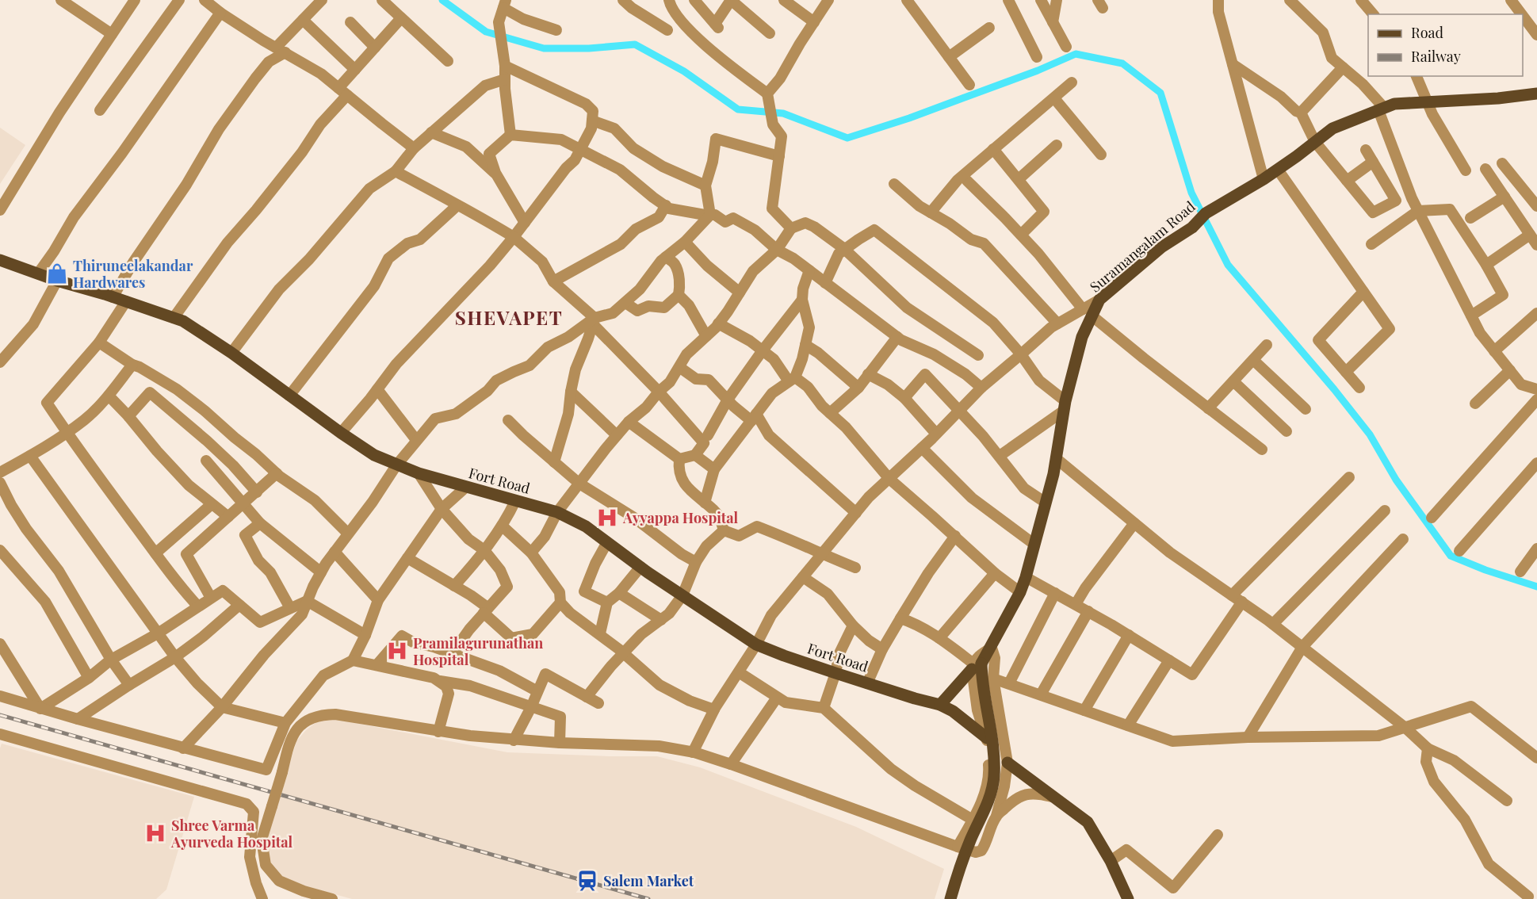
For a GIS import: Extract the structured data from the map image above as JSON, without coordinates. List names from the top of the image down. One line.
{"streets":{"main road":["Suramangalam Road","Fort Road"]},"districts":["SHEVAPET"],"places":{"shop":["Thiruneelakandar Hardwares"],"hospital":["Ayyappa Hospital","Pramilagurunathan Hospital","Shree Varma Ayurveda Hospital"],"station":["Salem Market"]},"legend":["Road","Railway"]}
